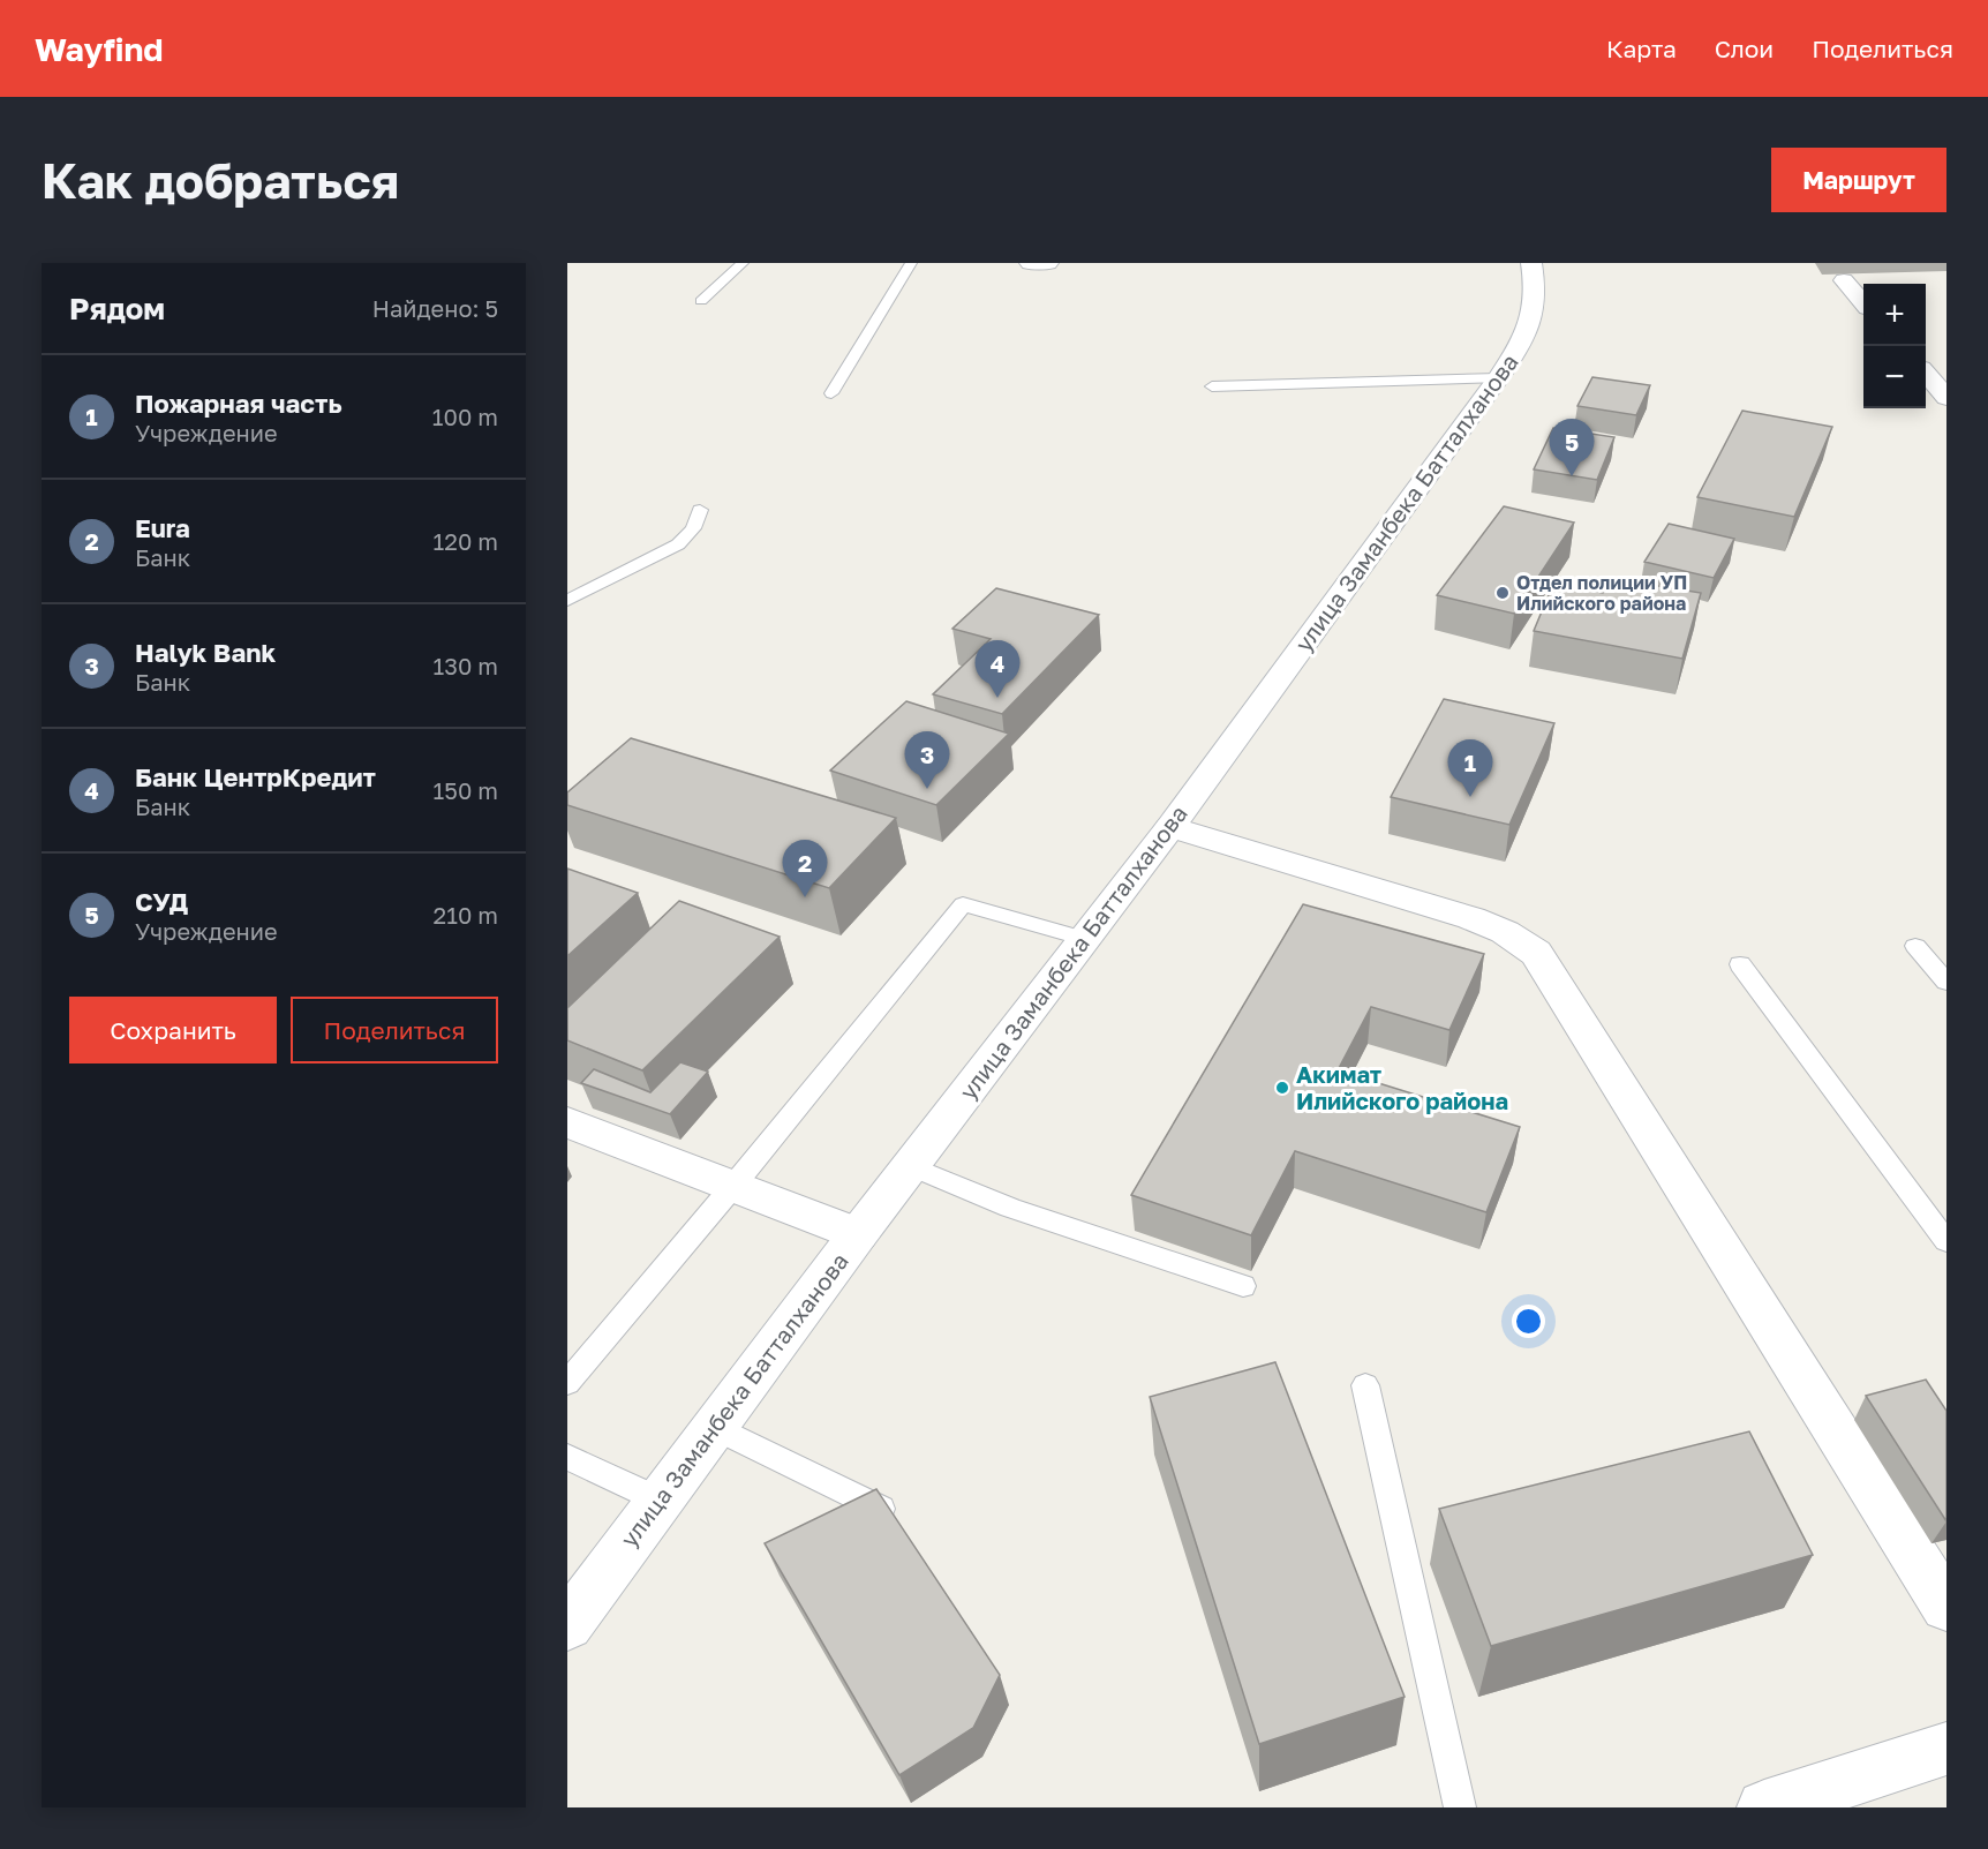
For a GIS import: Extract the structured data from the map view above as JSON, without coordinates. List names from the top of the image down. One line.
{"streets":{"main road":["улица Заманбека Батталханова"]},"places":["Отдел полиции УП Илийского района","Акимат Илийского района"],"page":{"header":"Wayfind","nav":["Карта","Слои","Поделиться"],"buttons":["Маршрут",["Сохранить","Поделиться"]],"title":"Как добраться","heading":["Рядом","Найдено: 5"],"map_buttons":["+","−"],"list":[{"mark":"1","name":"Пожарная часть","note":"Учреждение","value":"100 m"},{"mark":"2","name":"Eura","note":"Банк","value":"120 m"},{"mark":"3","name":"Halyk Bank","note":"Банк","value":"130 m"},{"mark":"4","name":"Банк ЦентрКредит","note":"Банк","value":"150 m"},{"mark":"5","name":"СУД","note":"Учреждение","value":"210 m"}],"pins":["5","4","3","1","2"]}}
